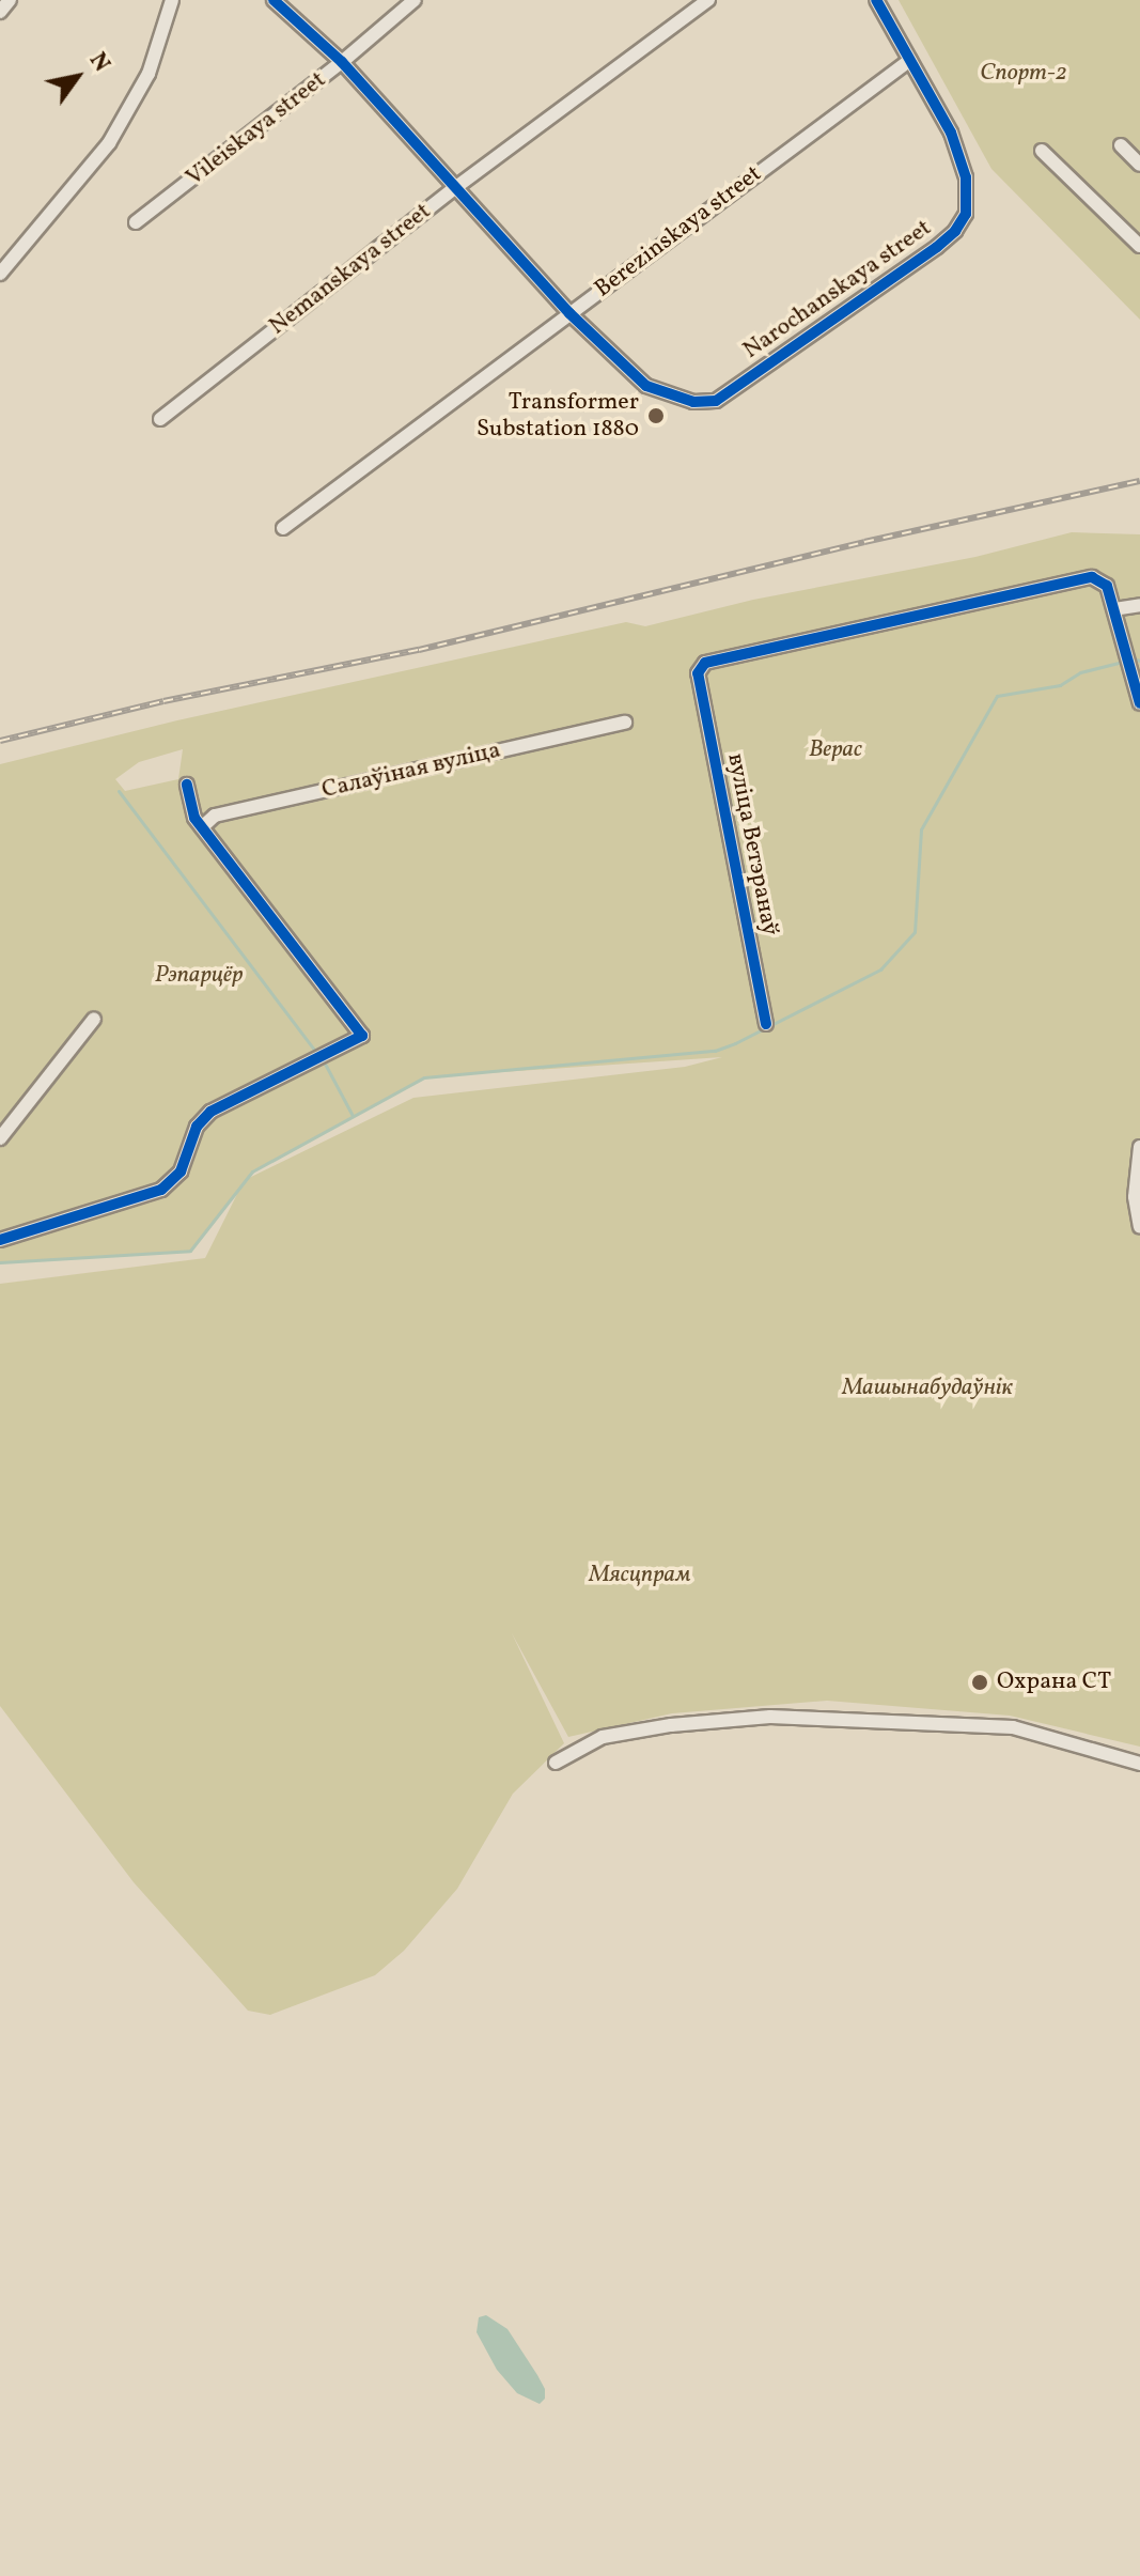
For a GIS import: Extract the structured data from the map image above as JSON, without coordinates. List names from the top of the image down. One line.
{"streets":{"street":["Vileiskaya street","Berezinskaya street","Nemanskaya street","Narochanskaya street","Салаўіная вуліца","вуліца Ветэранаў"]},"crossings":[["Berezinskaya street","Narochanskaya street"]],"parks":["Спорт-2","Верас","Рэпарцёр","Машынабудаўнік","Мясцпрам"],"places":["Transformer Substation 1880","Охрана СТ"],"north":"top right"}
